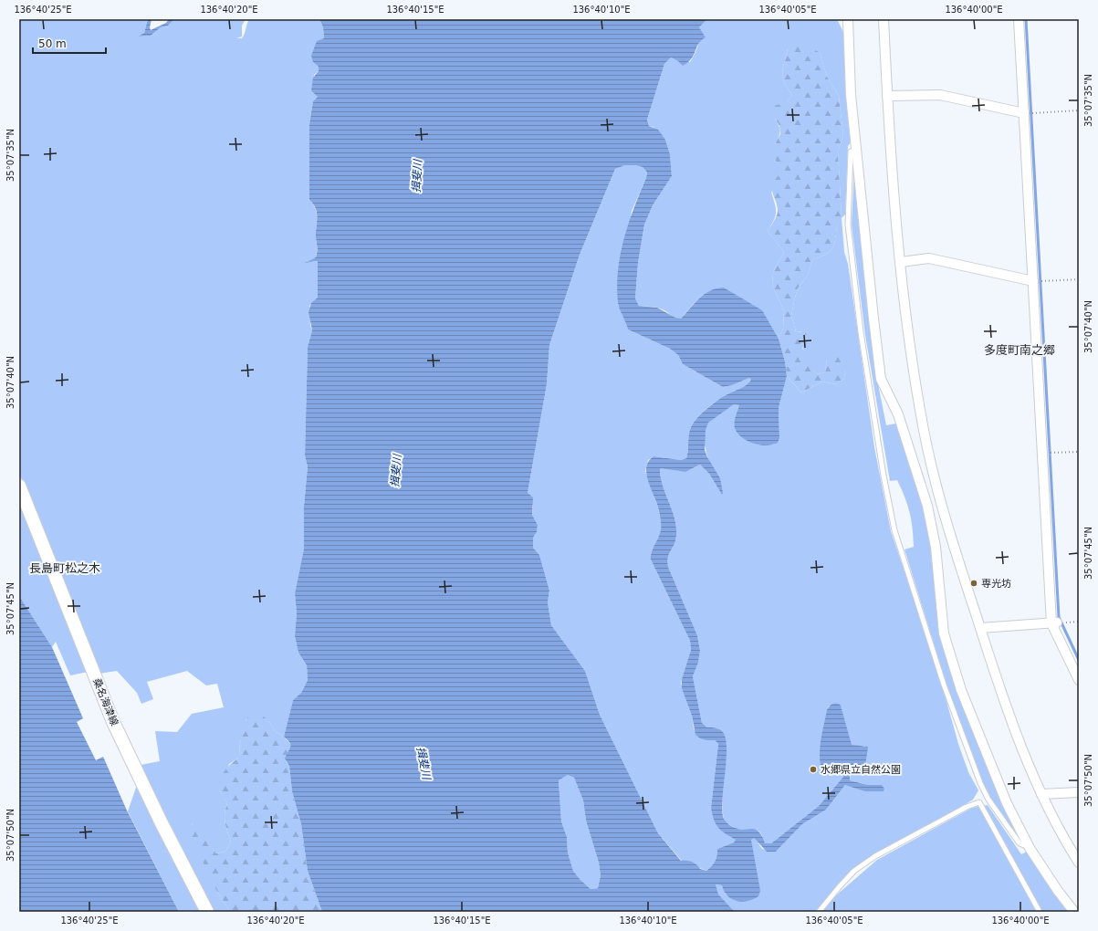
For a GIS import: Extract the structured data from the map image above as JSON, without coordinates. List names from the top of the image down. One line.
{"streets":{"main road":["桑名海津線"]},"districts":["多度町南之郷","長島町松之木"],"water":["揖斐川"],"places":["専光坊","水郷県立自然公園"],"scale_bar":"50 m","coordinates":["136°40'25\"E","136°40'20\"E","136°40'15\"E","136°40'10\"E","136°40'05\"E","136°40'00\"E","35°07'35\"N","35°07'40\"N","35°07'45\"N","35°07'50\"N"]}
